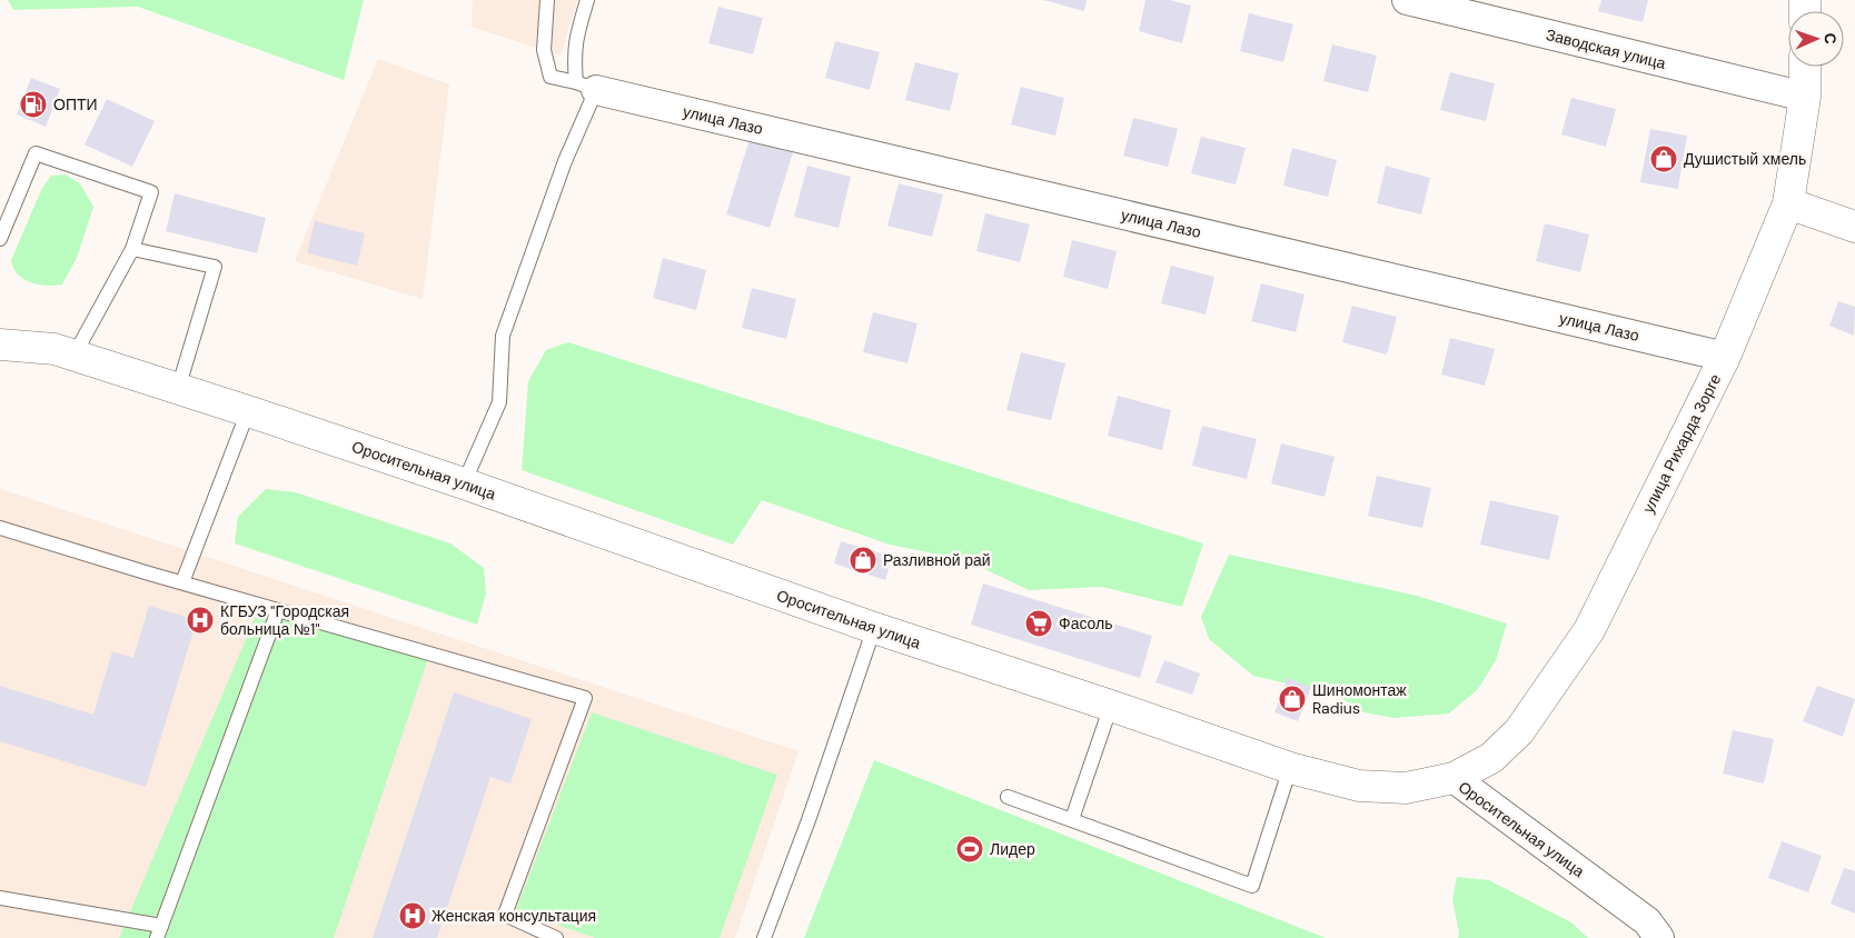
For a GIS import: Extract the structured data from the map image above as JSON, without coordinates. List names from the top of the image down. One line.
{"streets":{"main road":["улица Рихарда Зорге","Оросительная улица"],"street":["Заводская улица","улица Лазо"]},"crossings":[["Заводская улица","улица Рихарда Зорге"],["улица Лазо","улица Рихарда Зорге"],["улица Рихарда Зорге","Оросительная улица"]],"places":{"fuel station":["ОПТИ"],"shop":["Душистый хмель","Разливной рай","Шиномонтаж Radius"],"hospital":["КГБУЗ \"Городская больница №1\"","Женская консультация"],"supermarket":["Фасоль"],"sports":["Лидер"]},"north":"right"}
